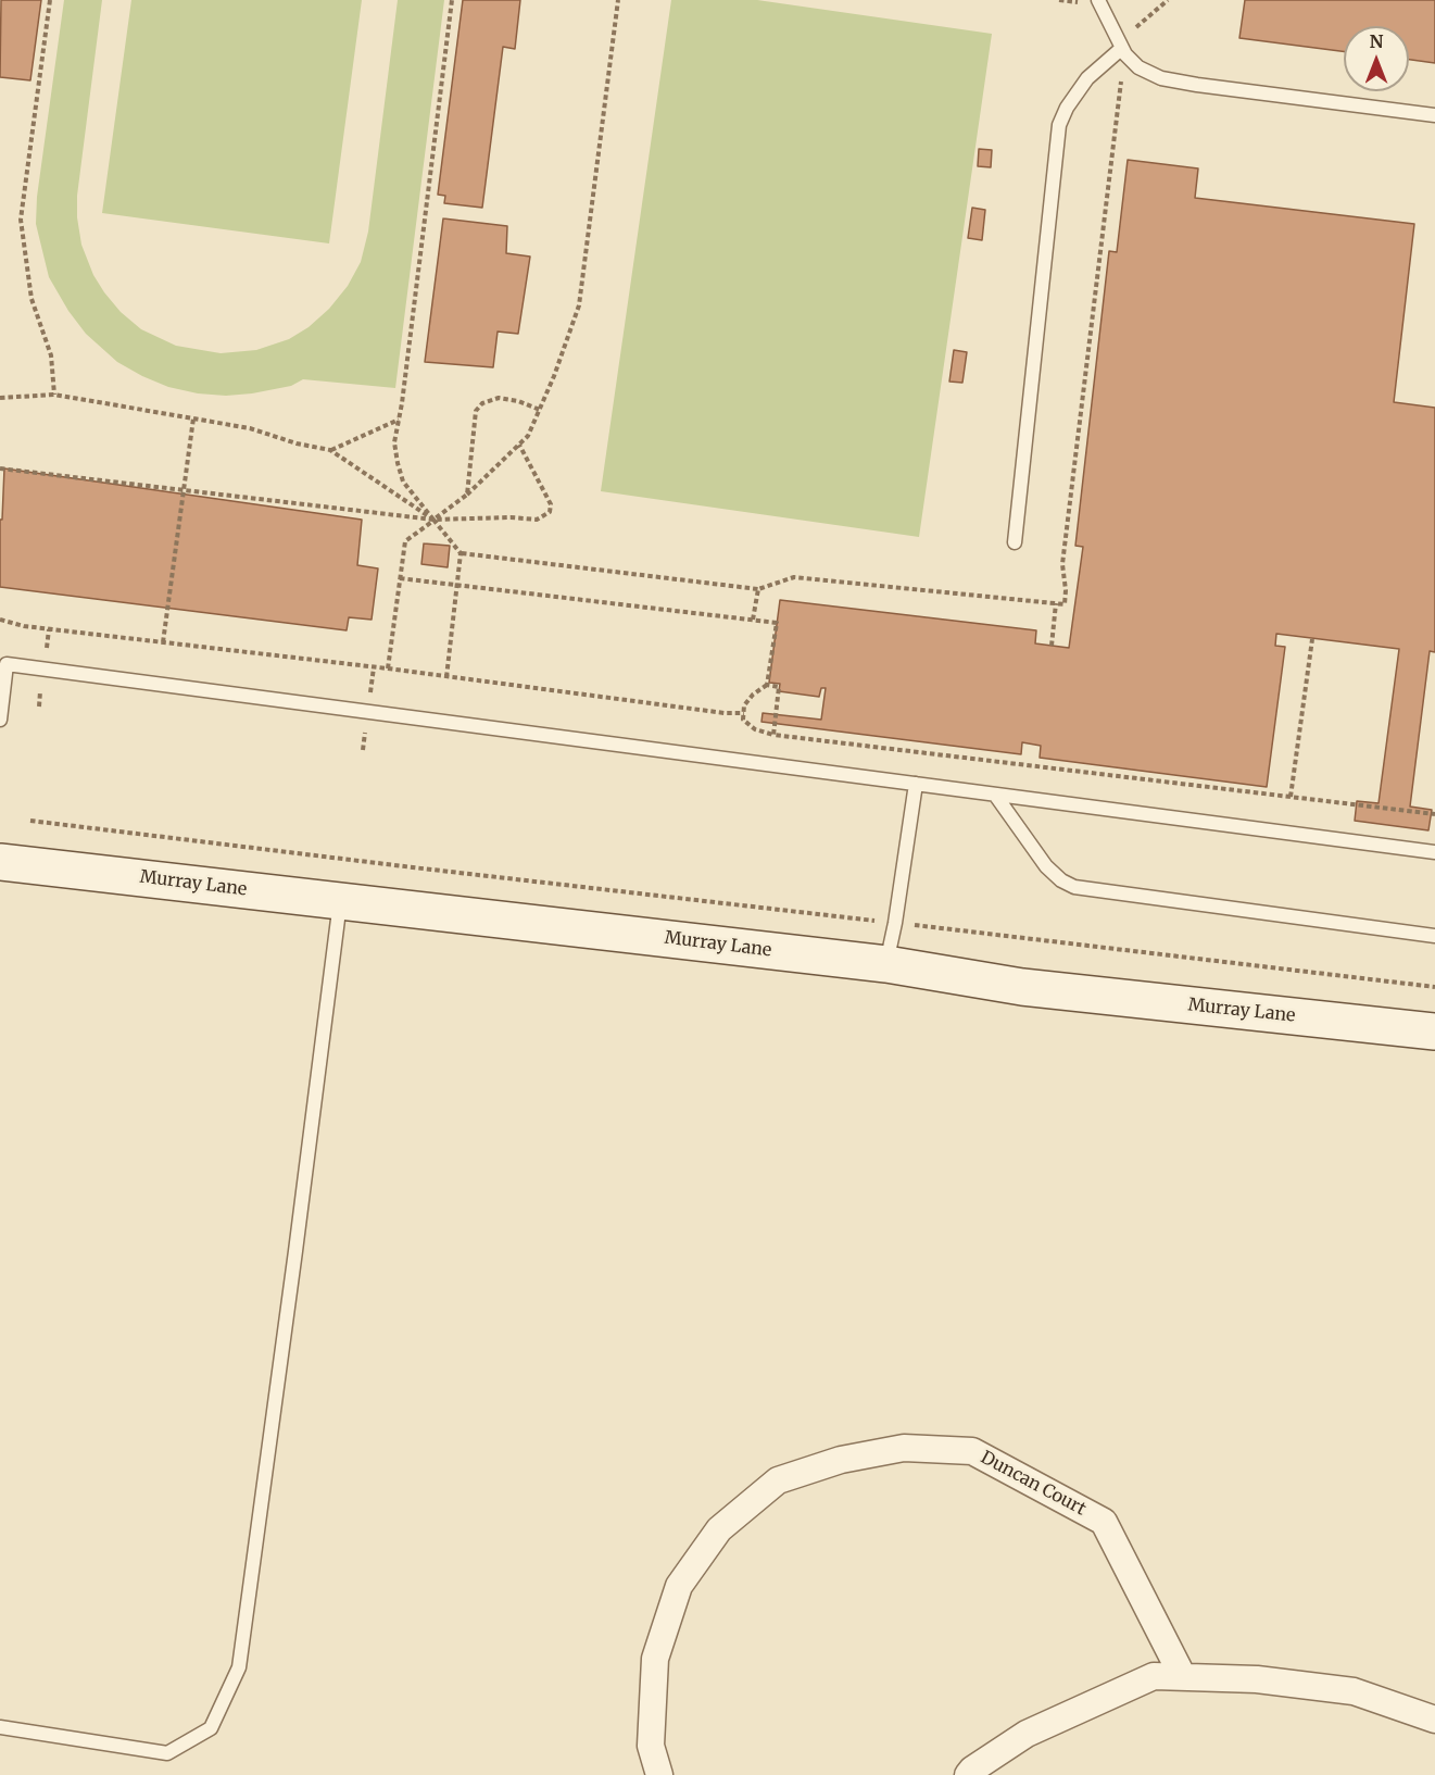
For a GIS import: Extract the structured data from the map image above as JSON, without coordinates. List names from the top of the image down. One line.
{"streets":{"main road":["Murray Lane"],"street":["Duncan Court"]},"north":"top"}
